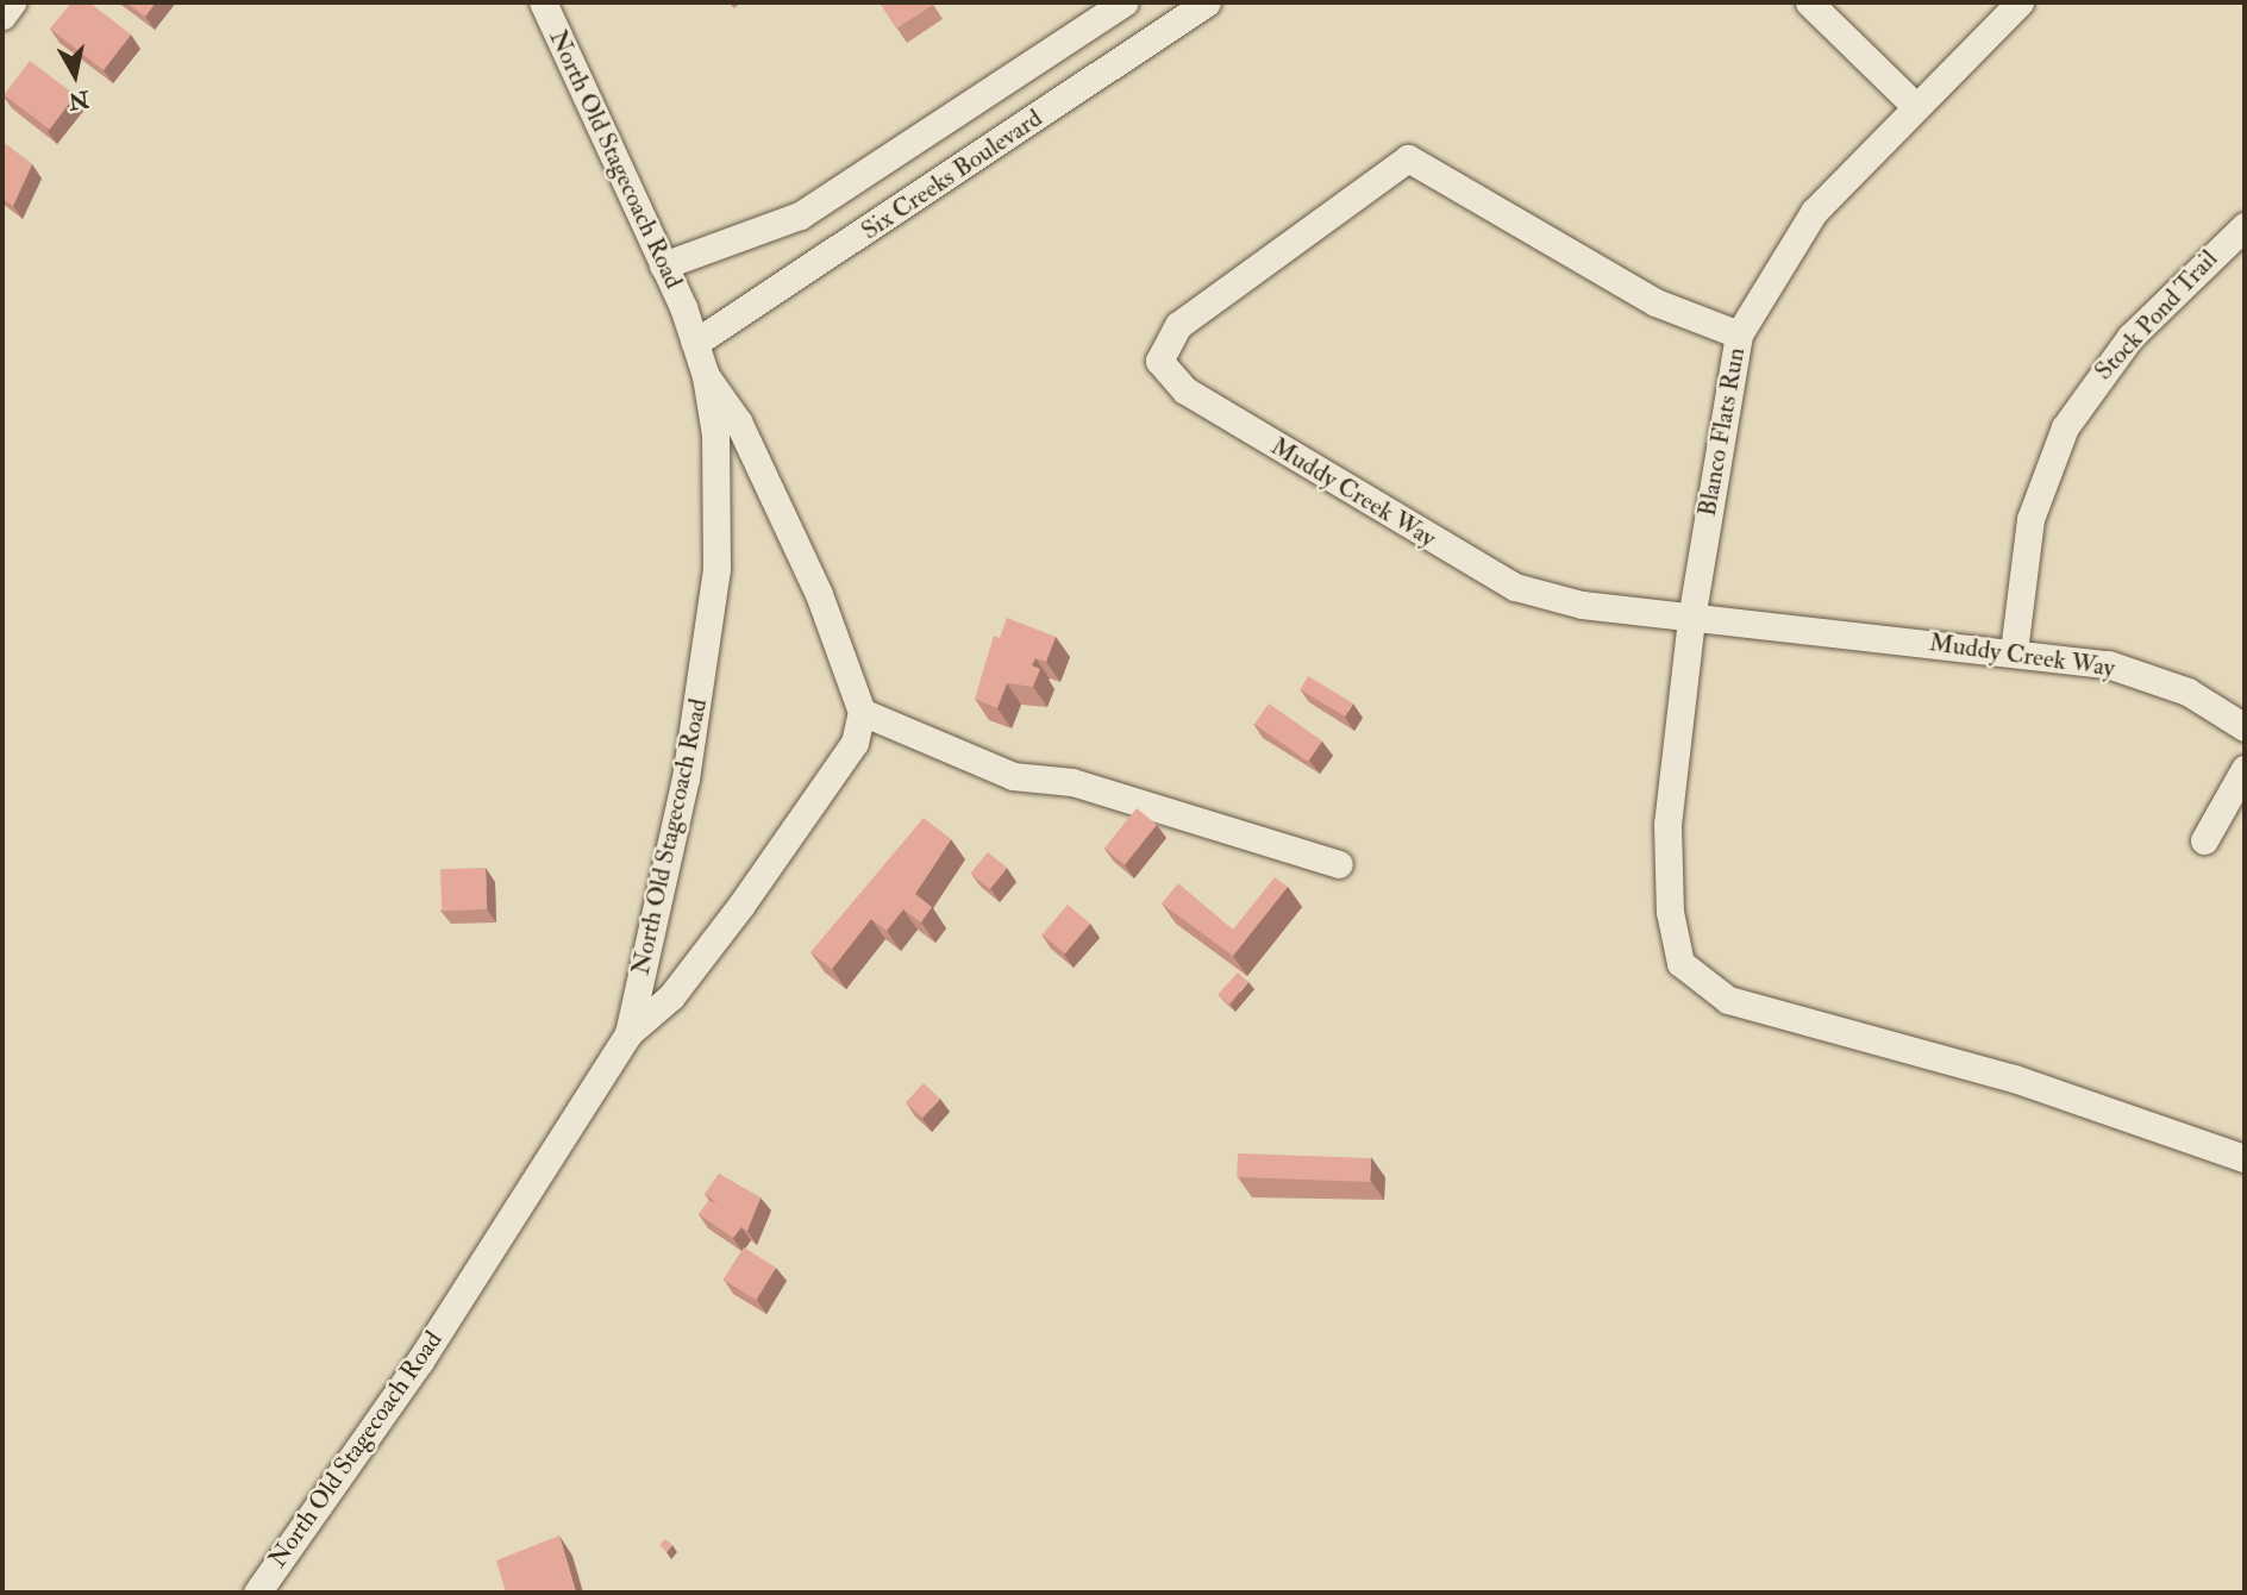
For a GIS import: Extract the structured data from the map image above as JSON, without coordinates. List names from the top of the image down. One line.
{"streets":{"street":["North Old Stagecoach Road","Six Creeks Boulevard","Stock Pond Trail","Blanco Flats Run","Muddy Creek Way"]},"crossings":[["North Old Stagecoach Road","Six Creeks Boulevard"],["Stock Pond Trail","Muddy Creek Way"],["Blanco Flats Run","Muddy Creek Way"]],"north":"bottom"}
